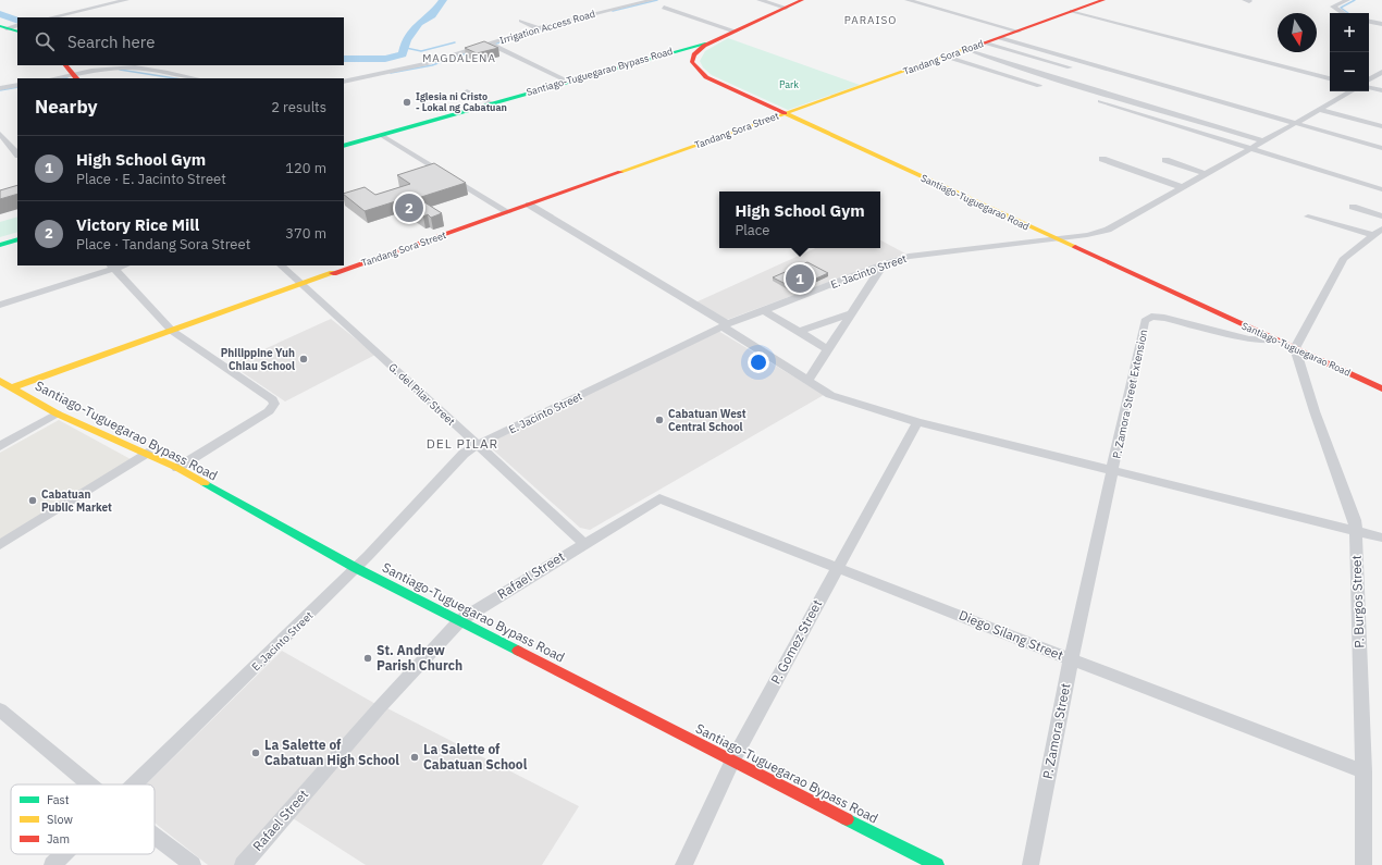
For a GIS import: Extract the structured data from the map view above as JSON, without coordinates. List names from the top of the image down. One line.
{"streets":{"main road":["Tandang Sora Road","Santiago-Tuguegarao Bypass Road","Tandang Sora Street","Santiago-Tuguegarao Road"],"street":["Irrigation Access Road","E. Jacinto Street","G. del Pilar Street","P. Zamora Street Extension","Rafael Street","P. Burgos Street","Diego Silang Street","P. Gomez Street","P. Zamora Street"]},"crossings":[["Tandang Sora Road","Tandang Sora Street"],["Tandang Sora Road","Santiago-Tuguegarao Road"],["Santiago-Tuguegarao Bypass Road","Tandang Sora Street"],["Santiago-Tuguegarao Bypass Road","Santiago-Tuguegarao Road"],["Santiago-Tuguegarao Bypass Road","E. Jacinto Street"],["Santiago-Tuguegarao Bypass Road","Rafael Street"],["Santiago-Tuguegarao Bypass Road","P. Gomez Street"],["Tandang Sora Street","Santiago-Tuguegarao Road"],["Tandang Sora Street","G. del Pilar Street"],["Santiago-Tuguegarao Road","E. Jacinto Street"],["Santiago-Tuguegarao Road","P. Zamora Street Extension"],["Santiago-Tuguegarao Road","P. Burgos Street"],["E. Jacinto Street","G. del Pilar Street"],["G. del Pilar Street","Rafael Street"],["P. Zamora Street Extension","P. Zamora Street"],["Rafael Street","Diego Silang Street"],["P. Burgos Street","Diego Silang Street"],["Diego Silang Street","P. Gomez Street"],["Diego Silang Street","P. Zamora Street"]],"districts":["PARAISO","MAGDALENA","DEL PILAR"],"parks":["Park"],"places":["Iglesia ni Cristo - Lokal ng Cabatuan","Philippine Yuh Chiau School","Cabatuan West Central School","Cabatuan Public Market","St. Andrew Parish Church","La Salette of Cabatuan High School","La Salette of Cabatuan School"],"legend":["Fast","Slow","Jam"],"north":"bottom","page":{"map_buttons":["+","−"],"search":"Search here","heading":["Nearby","2 results"],"list":[{"mark":"1","name":"High School Gym","note":"Place · E. Jacinto Street","value":"120 m"},{"mark":"2","name":"Victory Rice Mill","note":"Place · Tandang Sora Street","value":"370 m"}],"popup":["High School Gym","Place"],"pins":["2","1"]}}
